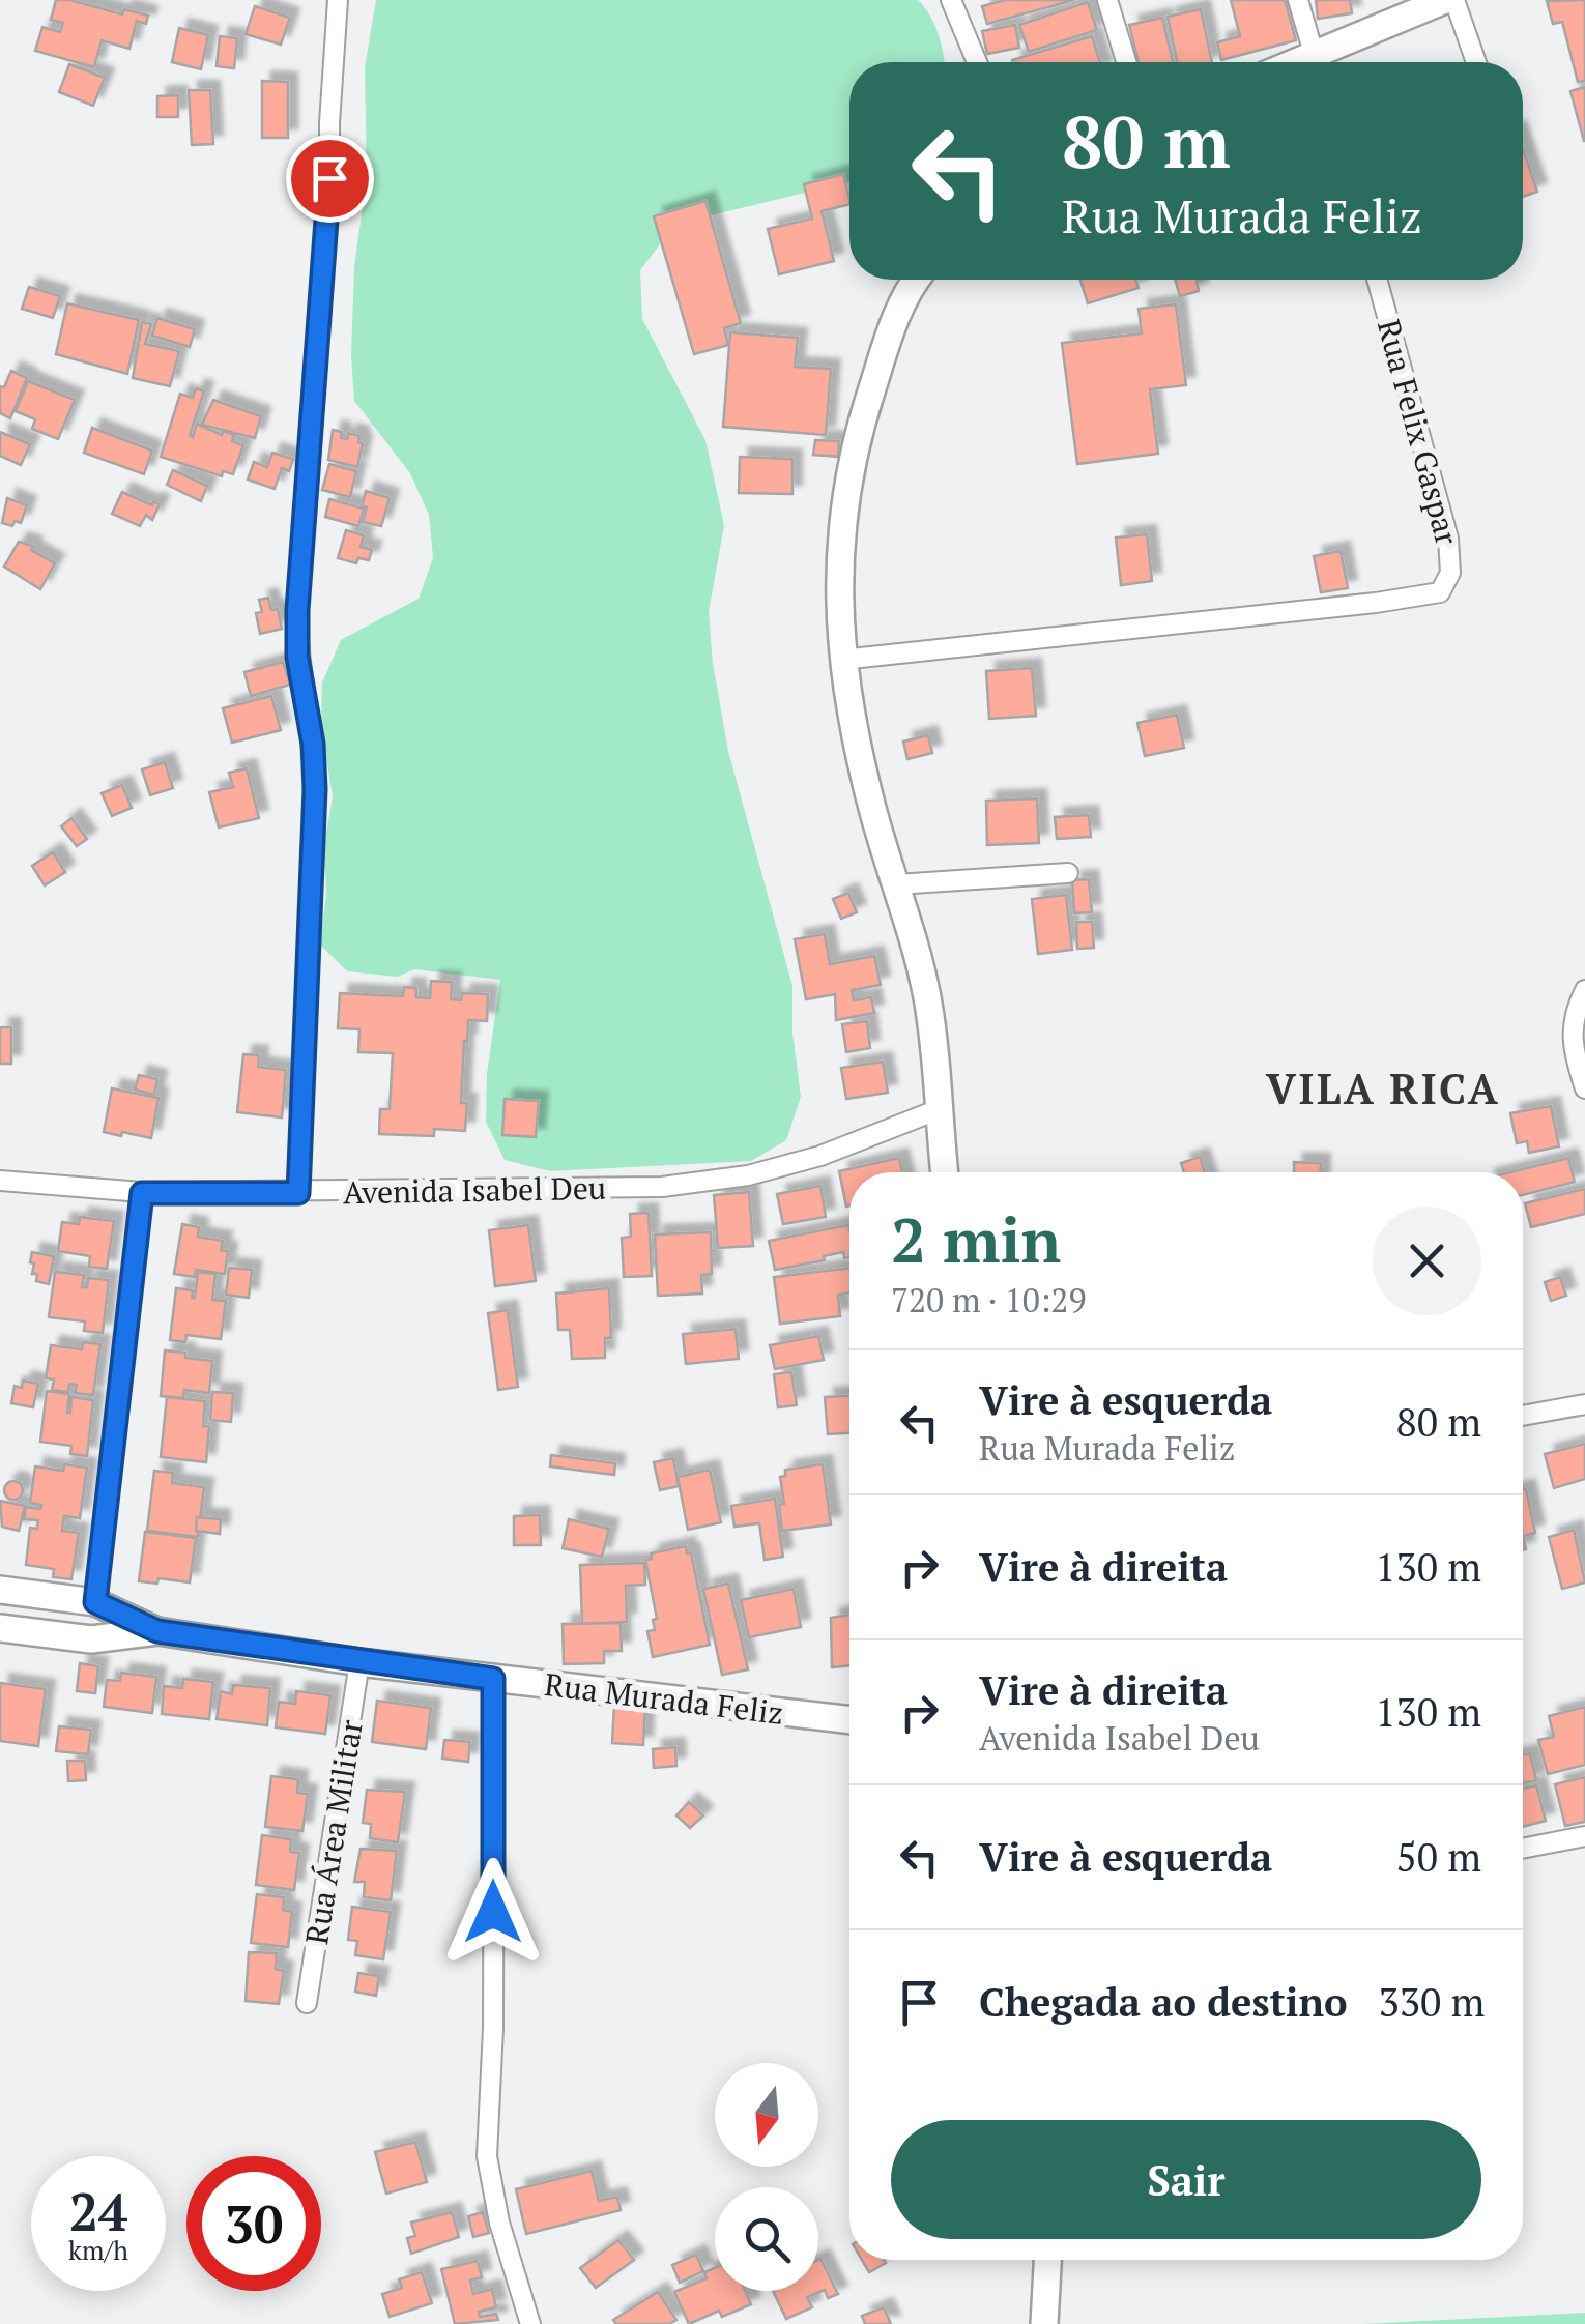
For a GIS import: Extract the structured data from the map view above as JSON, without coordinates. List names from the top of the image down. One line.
{"streets":{"street":["Rua Felix Gaspar","Avenida Isabel Deu","Rua Murada Feliz","Rua Área Militar"]},"crossings":[["Rua Murada Feliz","Rua Área Militar"]],"districts":["VILA RICA"],"north":"bottom","page":{"turn":["80 m","Rua Murada Feliz"],"heading":["2 min","720 m · 10:29"],"list":[{"name":"Vire à esquerda","note":"Rua Murada Feliz","value":"80 m"},{"name":"Vire à direita","value":"130 m"},{"name":"Vire à direita","note":"Avenida Isabel Deu","value":"130 m"},{"name":"Vire à esquerda","value":"50 m"},{"name":"Chegada ao destino","value":"330 m"}],"buttons":"Sair","speed":"24 km/h","limit":"30"}}
